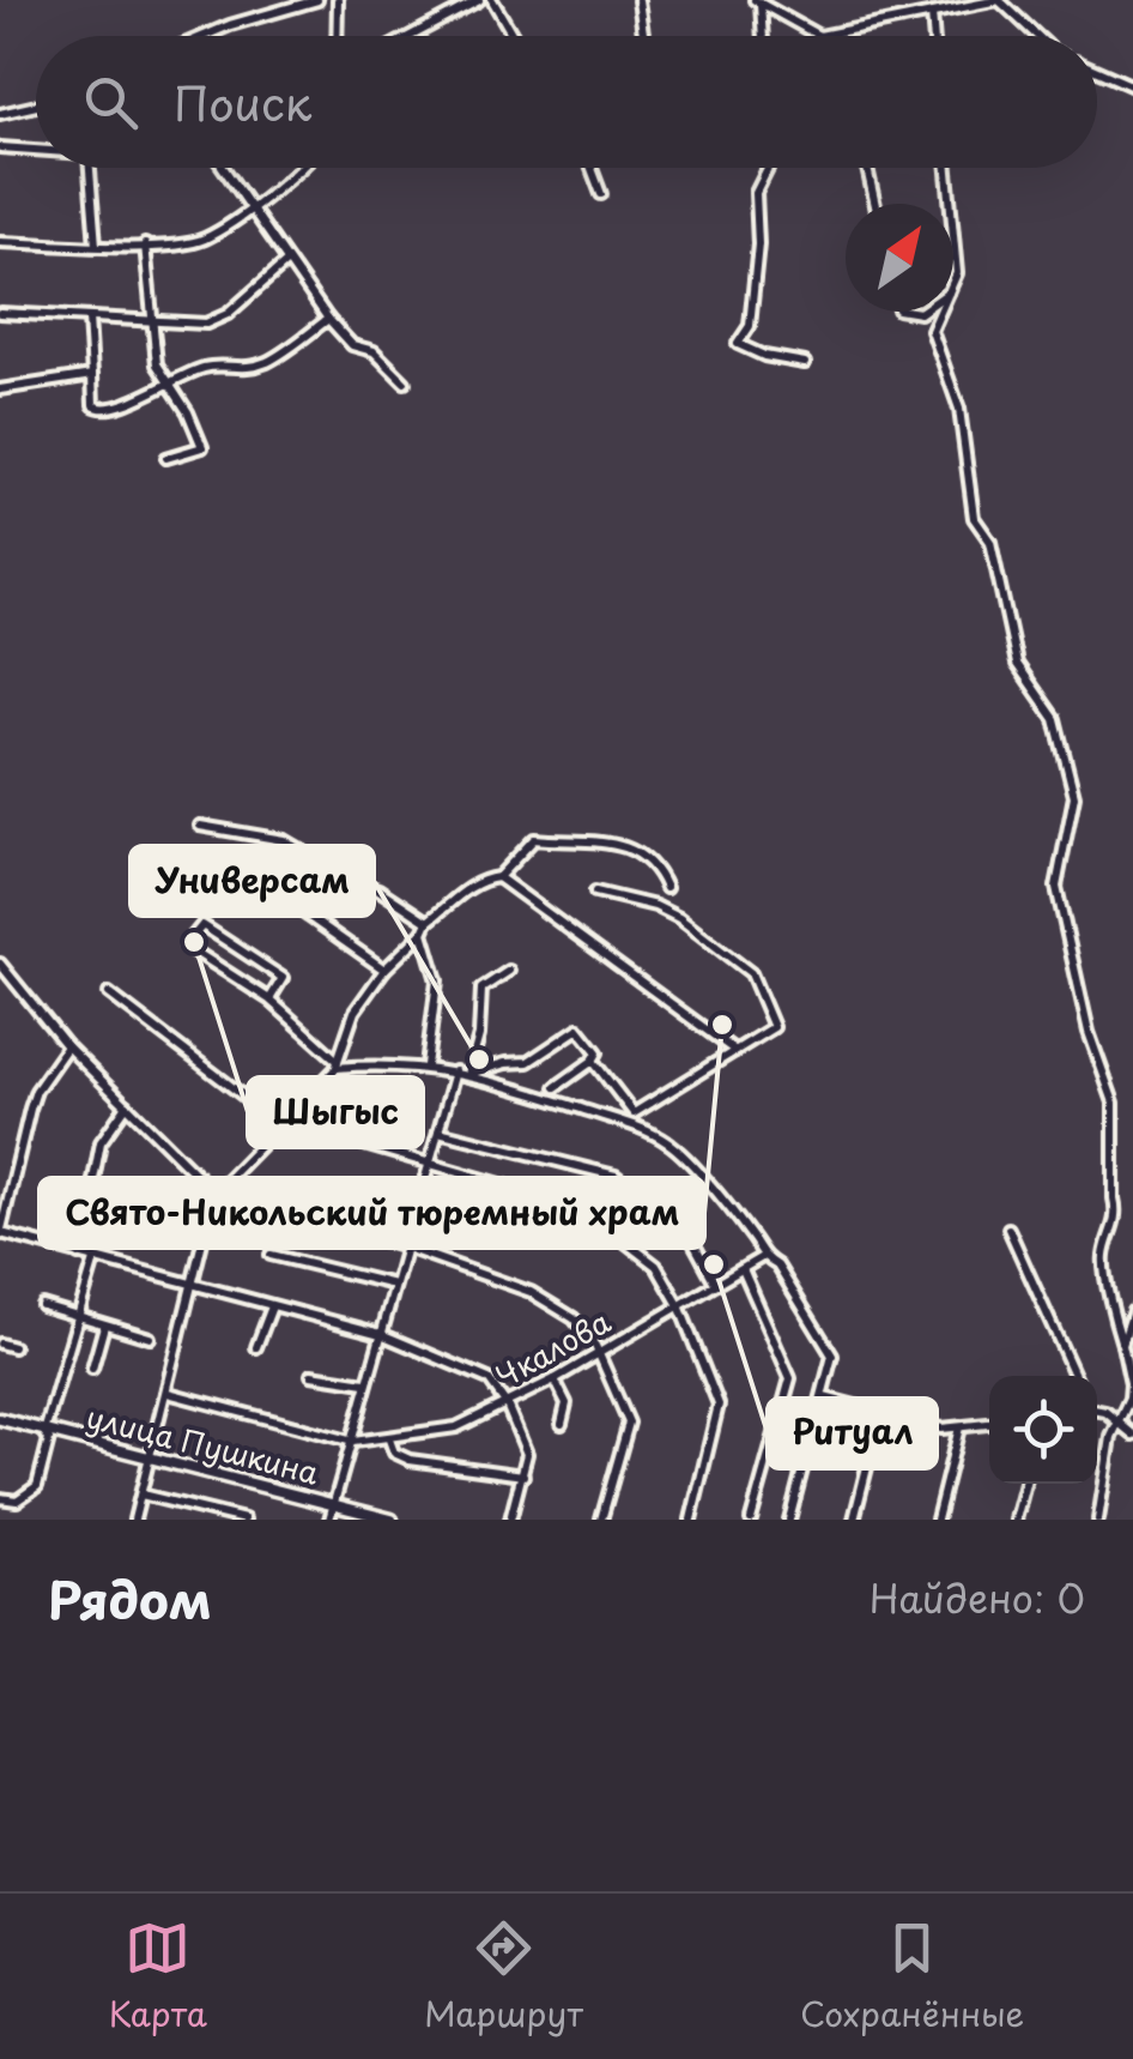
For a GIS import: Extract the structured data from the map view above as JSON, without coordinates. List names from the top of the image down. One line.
{"streets":{"street":["Чкалова","улица Пушкина"]},"places":["Шыгыс","Свято-Никольский тюремный храм","Универсам","Ритуал"],"north":"top right","page":{"search":"Поиск","heading":["Рядом","Найдено: 0"],"nav":["Карта","Маршрут","Сохранённые"]}}
